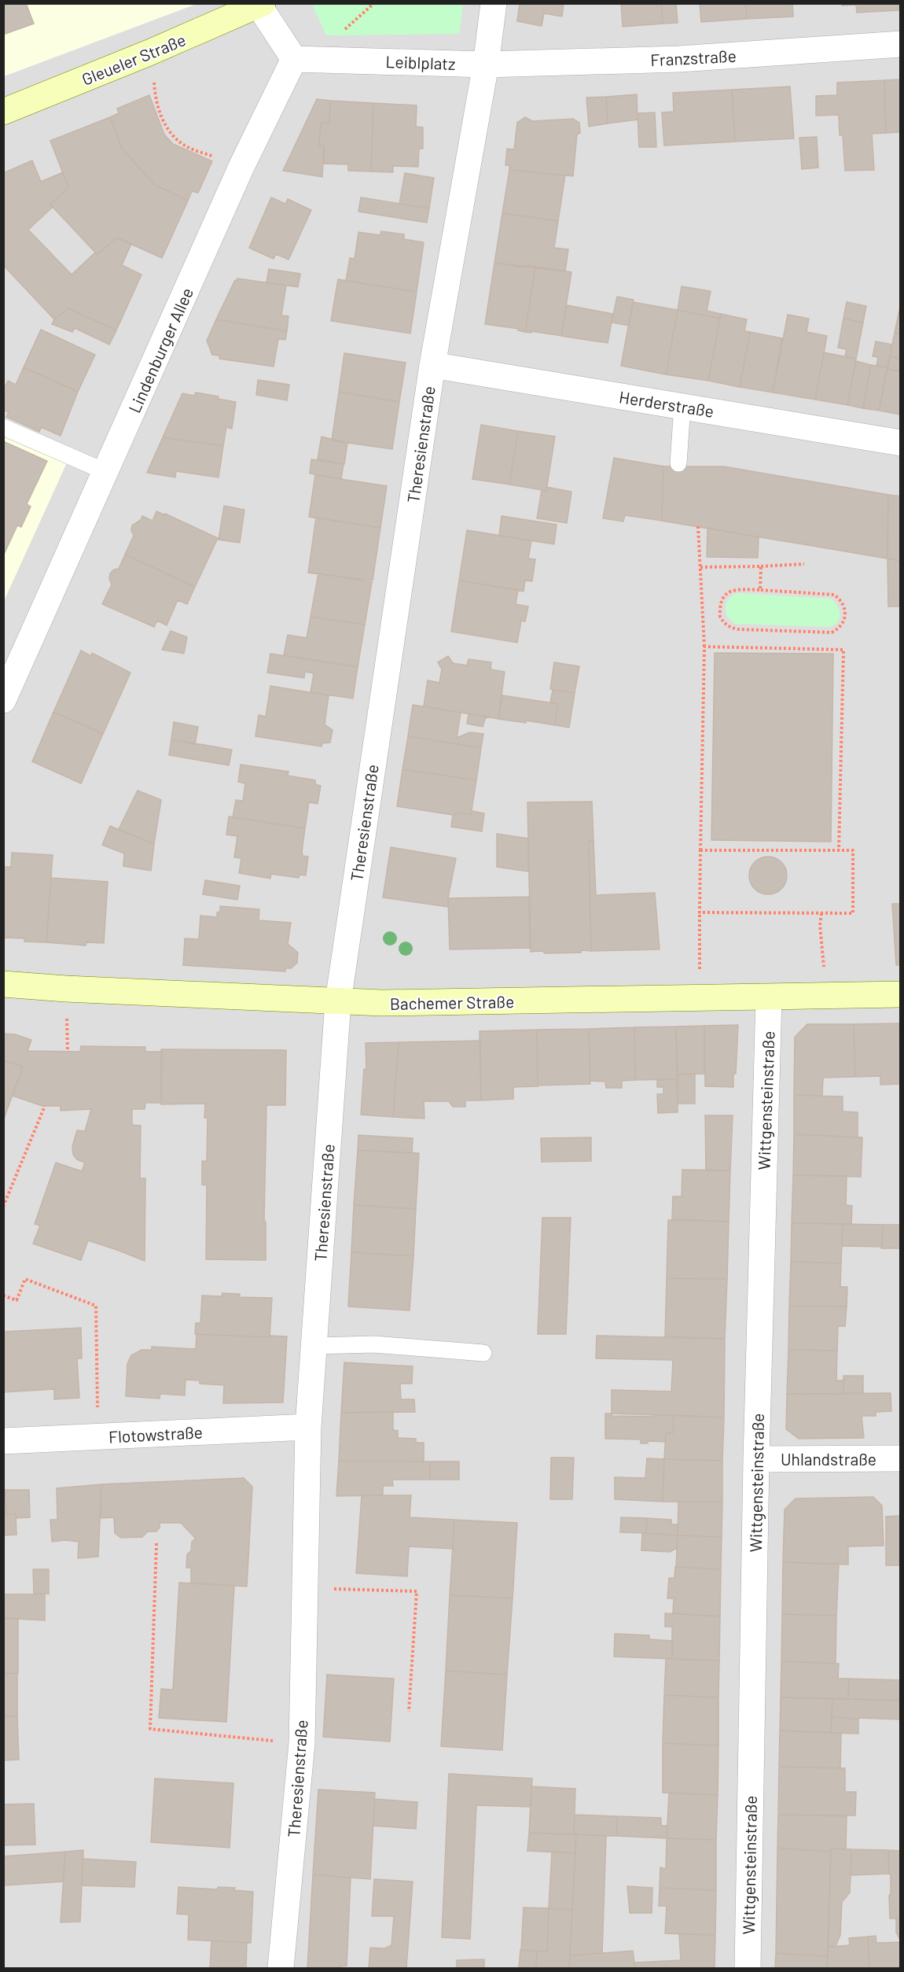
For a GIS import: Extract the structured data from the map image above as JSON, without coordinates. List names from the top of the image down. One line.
{"streets":{"street":["Franzstraße","Gleueler Straße","Leiblplatz","Lindenburger Allee","Herderstraße","Theresienstraße","Bachemer Straße","Wittgensteinstraße","Flotowstraße","Uhlandstraße"]},"crossings":[["Franzstraße","Leiblplatz"],["Franzstraße","Theresienstraße"],["Leiblplatz","Lindenburger Allee"],["Leiblplatz","Theresienstraße"],["Herderstraße","Theresienstraße"],["Theresienstraße","Bachemer Straße"],["Theresienstraße","Flotowstraße"],["Bachemer Straße","Wittgensteinstraße"],["Wittgensteinstraße","Uhlandstraße"]]}
